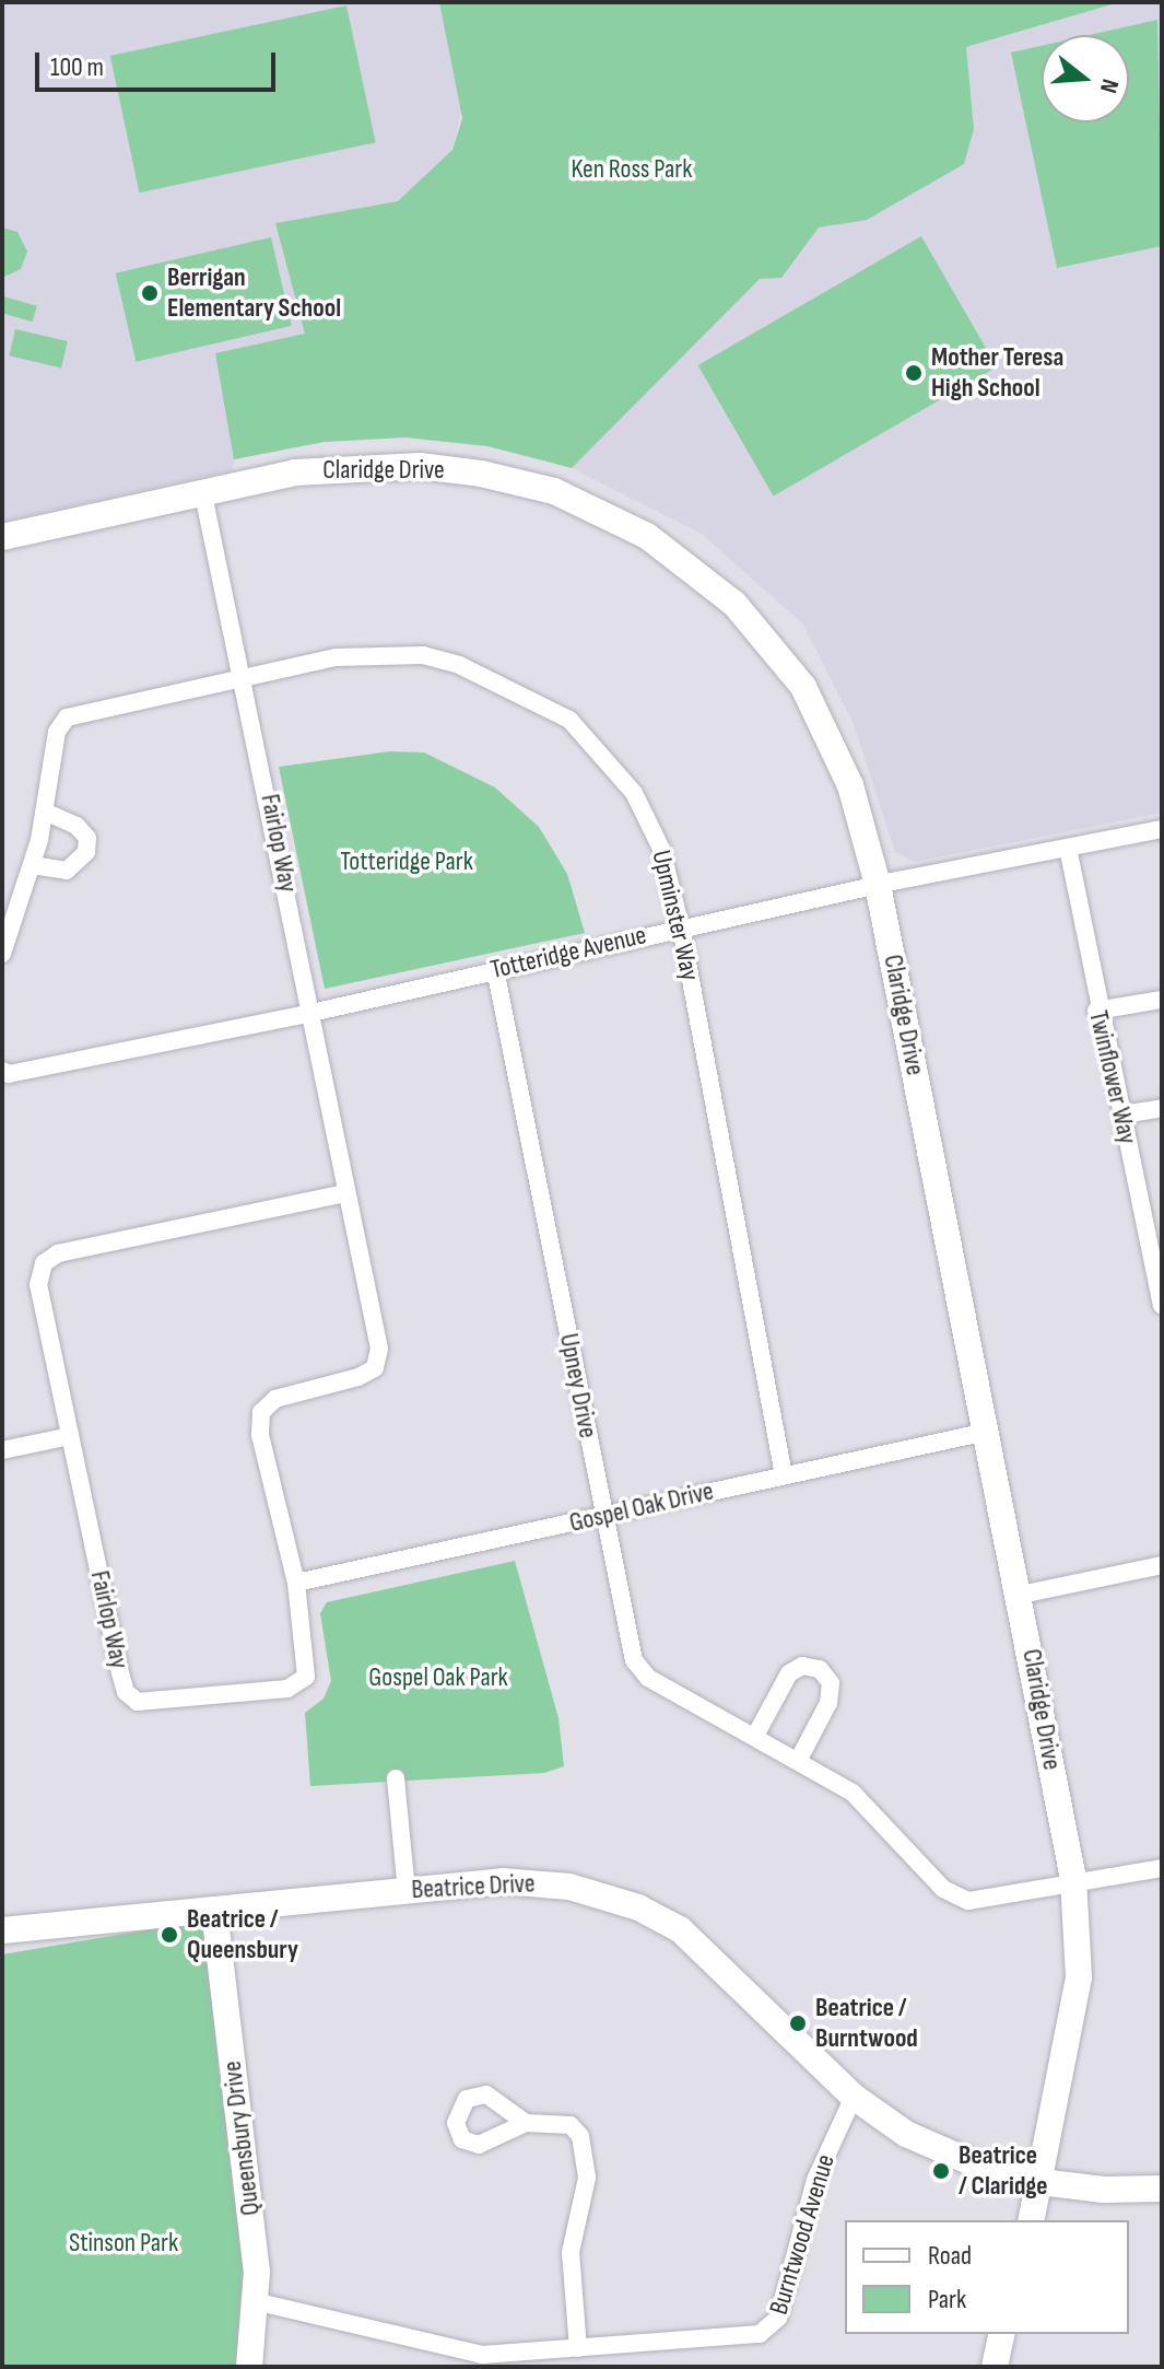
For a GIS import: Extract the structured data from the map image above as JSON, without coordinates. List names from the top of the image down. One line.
{"streets":{"street":["Claridge Drive","Fairlop Way","Upminster Way","Totteridge Avenue","Twinflower Way","Upney Drive","Gospel Oak Drive","Beatrice Drive","Queensbury Drive","Burntwood Avenue"]},"crossings":[["Claridge Drive","Fairlop Way"],["Claridge Drive","Totteridge Avenue"],["Claridge Drive","Upney Drive"],["Claridge Drive","Gospel Oak Drive"],["Claridge Drive","Beatrice Drive"],["Fairlop Way","Upminster Way"],["Fairlop Way","Totteridge Avenue"],["Fairlop Way","Gospel Oak Drive"],["Upminster Way","Totteridge Avenue"],["Upminster Way","Gospel Oak Drive"],["Totteridge Avenue","Twinflower Way"],["Totteridge Avenue","Upney Drive"],["Upney Drive","Gospel Oak Drive"],["Beatrice Drive","Queensbury Drive"],["Beatrice Drive","Burntwood Avenue"],["Queensbury Drive","Burntwood Avenue"]],"parks":["Ken Ross Park","Totteridge Park","Gospel Oak Park","Stinson Park"],"places":["Berrigan Elementary School","Mother Teresa High School","Beatrice / Queensbury","Beatrice / Burntwood","Beatrice / Claridge"],"legend":["Road","Park"],"scale_bar":"100 m","north":"right"}
